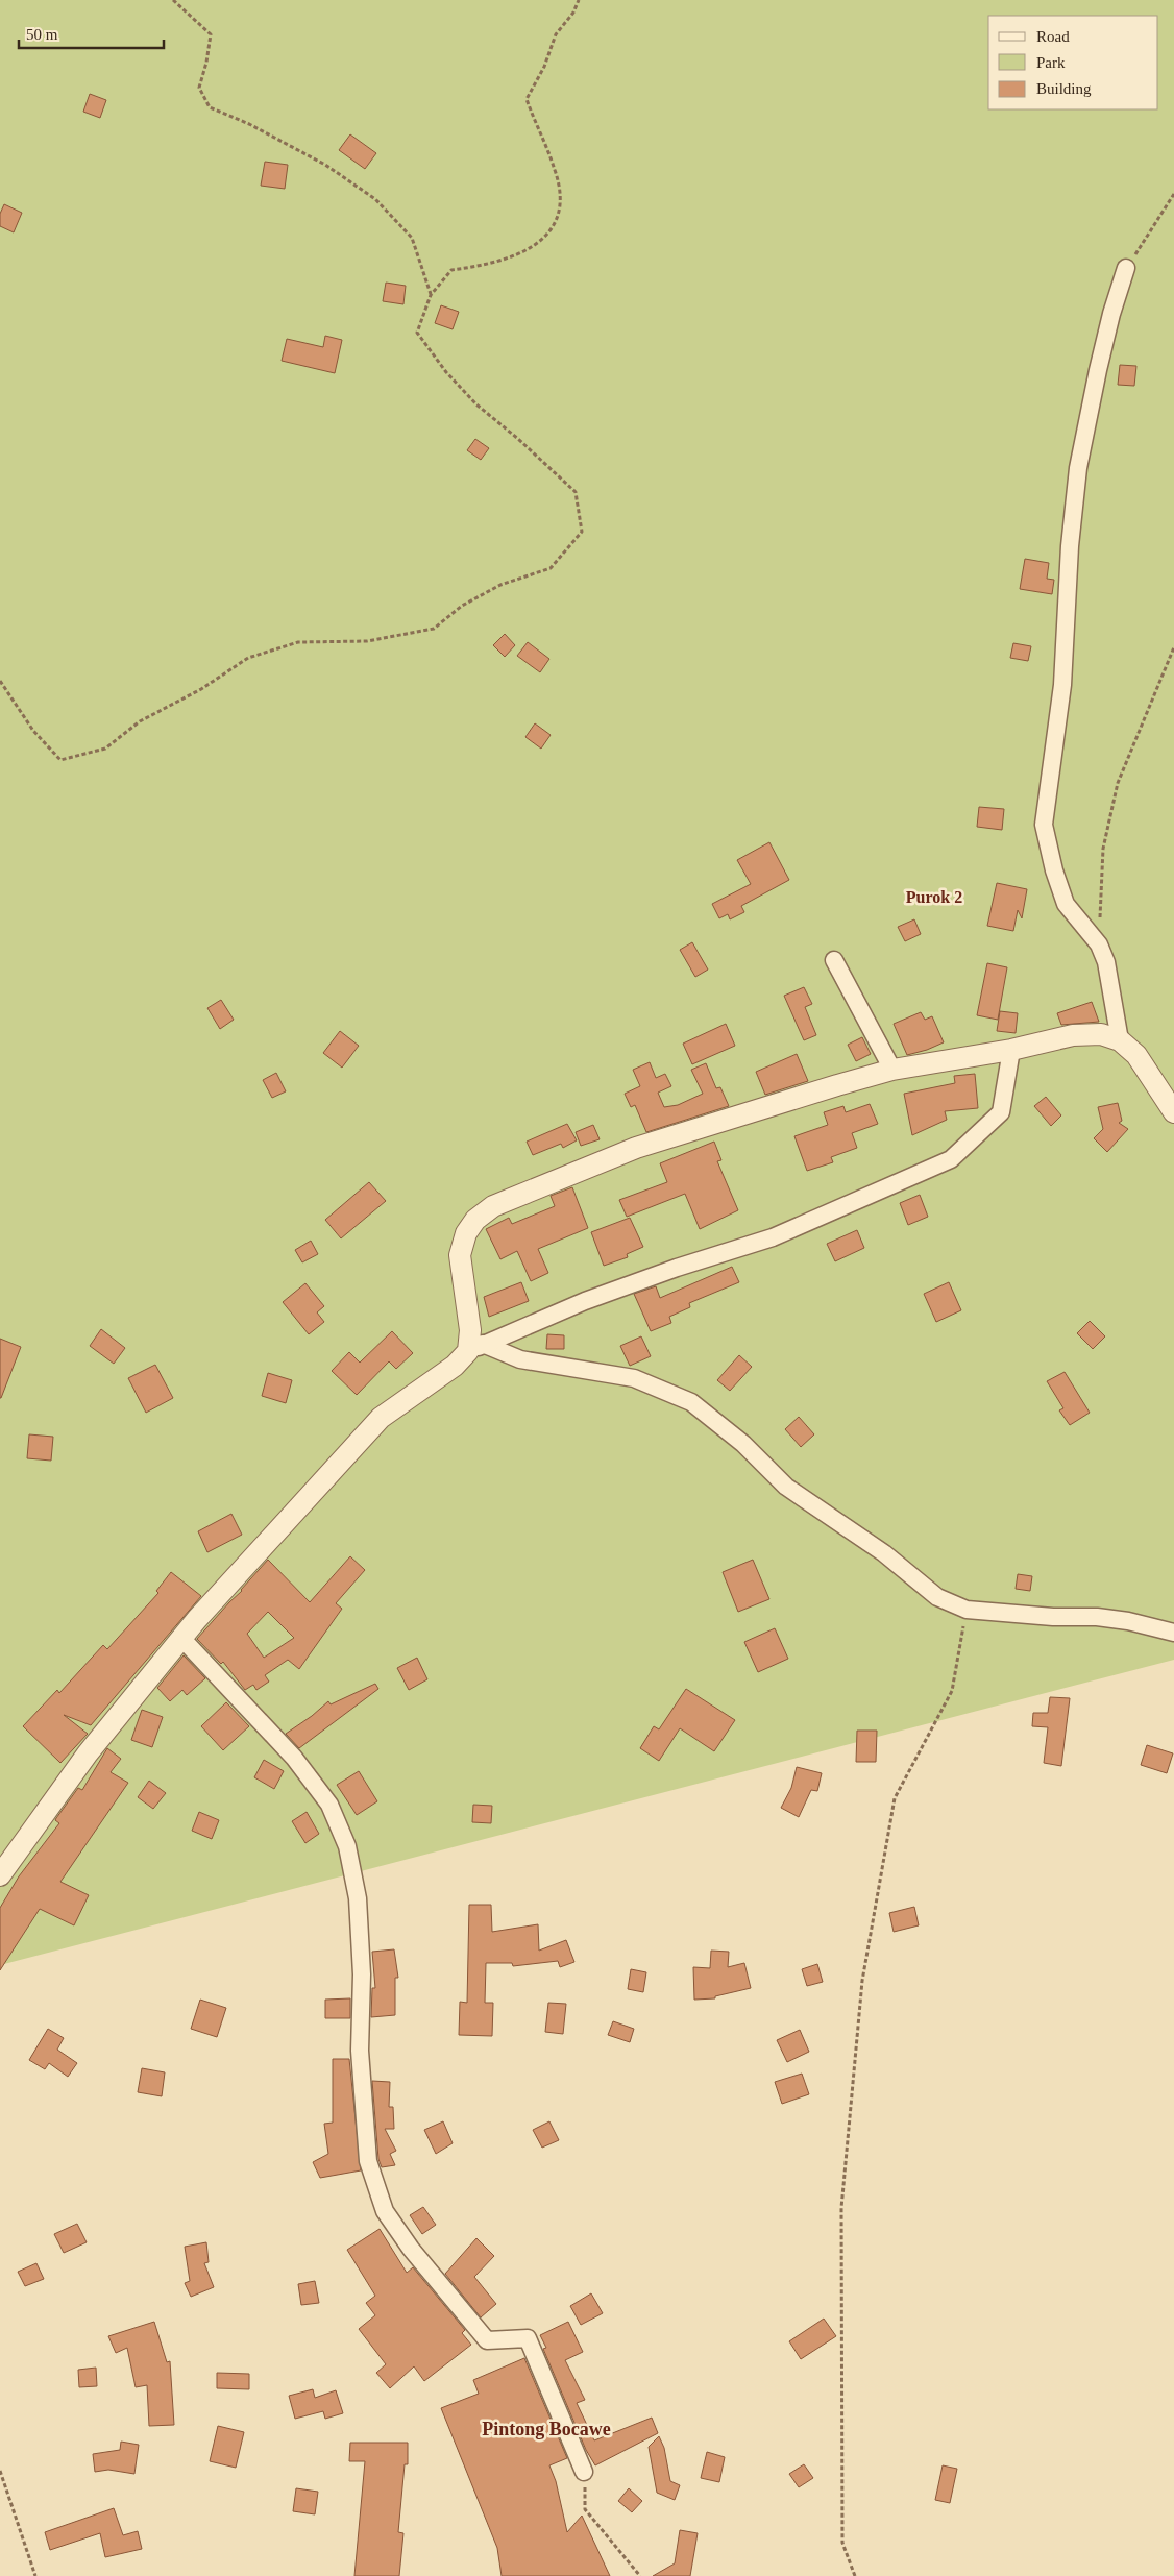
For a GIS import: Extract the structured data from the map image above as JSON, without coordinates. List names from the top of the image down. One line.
{"districts":["Purok 2","Pintong Bocawe"],"legend":["Road","Park","Building"],"scale_bar":"50 m"}
